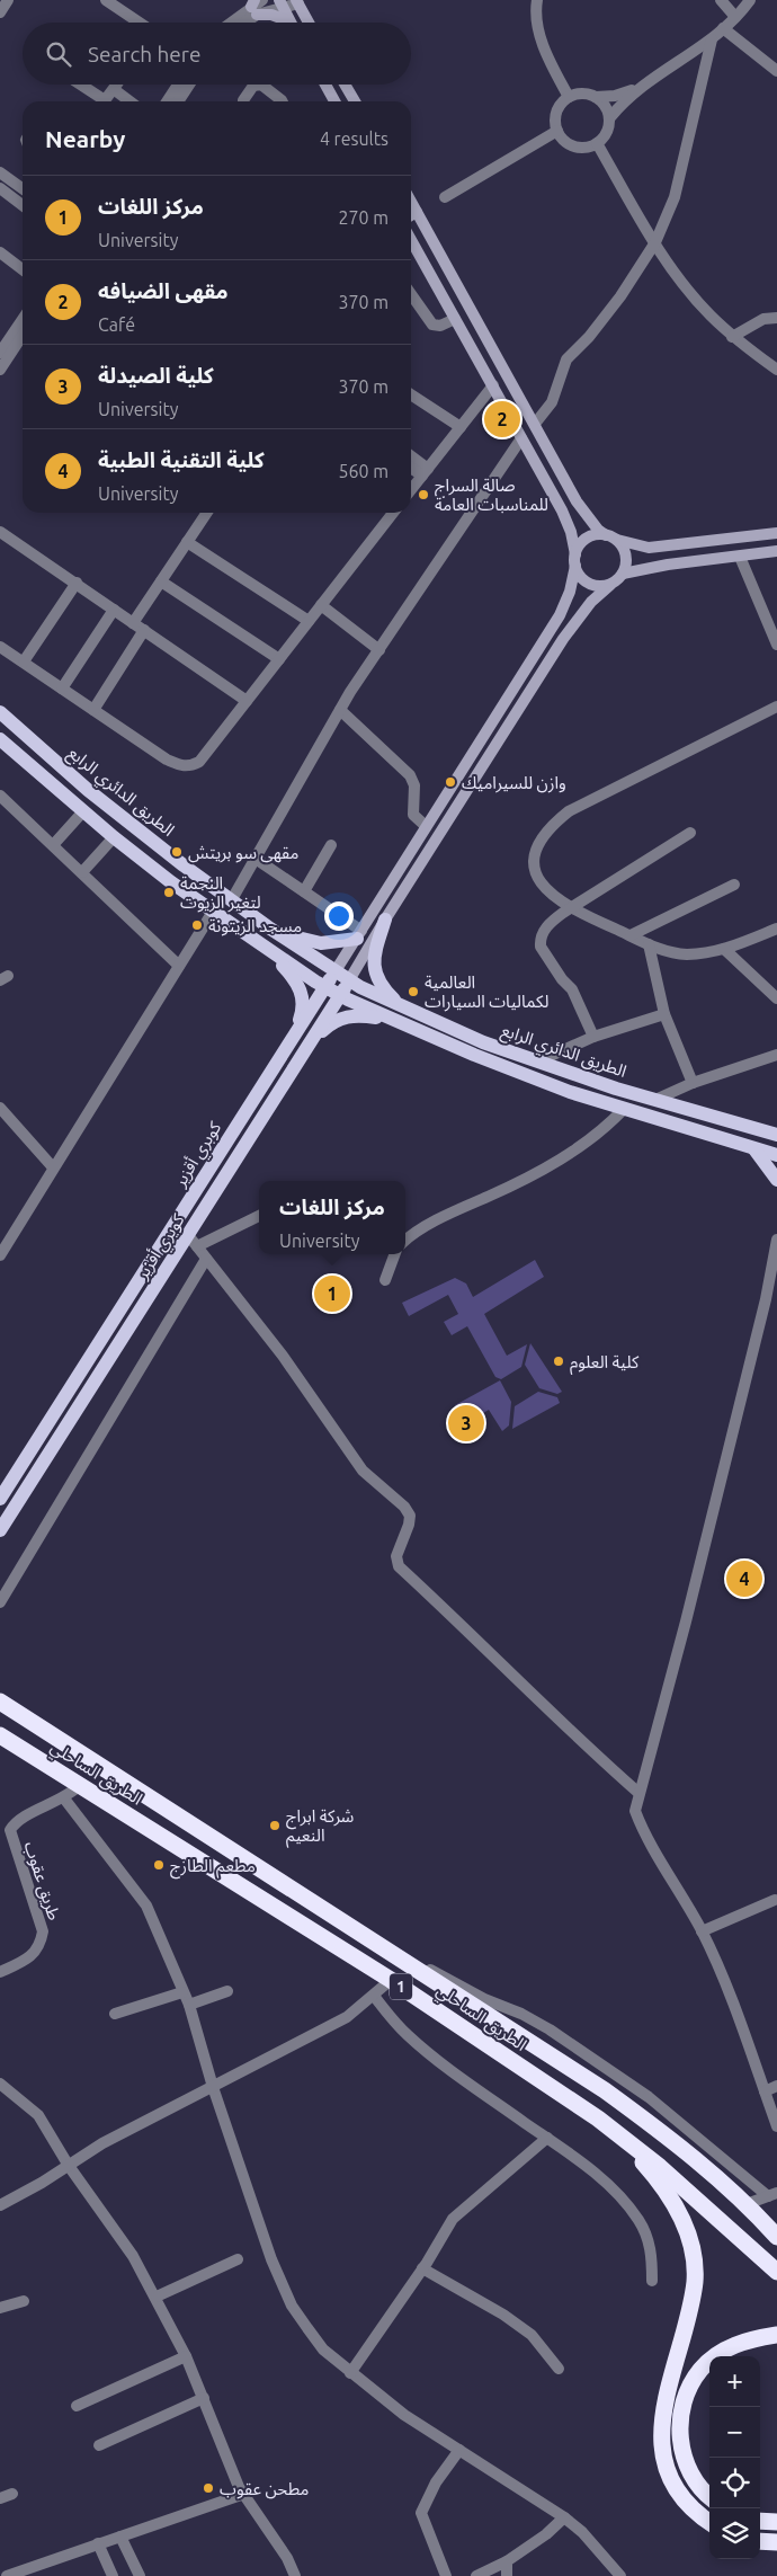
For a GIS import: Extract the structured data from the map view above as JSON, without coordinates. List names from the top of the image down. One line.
{"streets":{"highway":["الطريق الساحلي","1"],"main road":["الطريق الدائري الرابع","كوبري أقزير","كويري أقزير"],"street":["طريق عقوب"]},"crossings":[["الطريق الدائري الرابع","كوبري أقزير"],["الطريق الدائري الرابع","كويري أقزير"],["الطريق الساحلي","طريق عقوب"]],"places":["صالة السراج للمناسبات العامة","وازن للسيراميك","مقهى سو بريتش","النجمة لتغير الزيوت","مسجد الزيتونة","العالمية لكماليات السيارات","كلية العلوم","شركة ابراج النعيم","مطعم الطازج","مطحن عقوب"],"page":{"search":"Search here","heading":["Nearby","4 results"],"list":[{"mark":"1","name":"مركز اللغات","note":"University","value":"270 m"},{"mark":"2","name":"مقهى الضيافه","note":"Café","value":"370 m"},{"mark":"3","name":"كلية الصيدلة","note":"University","value":"370 m"},{"mark":"4","name":"كلية التقنية الطبية","note":"University","value":"560 m"}],"pins":["2","1","3","4"],"popup":["مركز اللغات","University"],"map_buttons":["+","−"]}}
